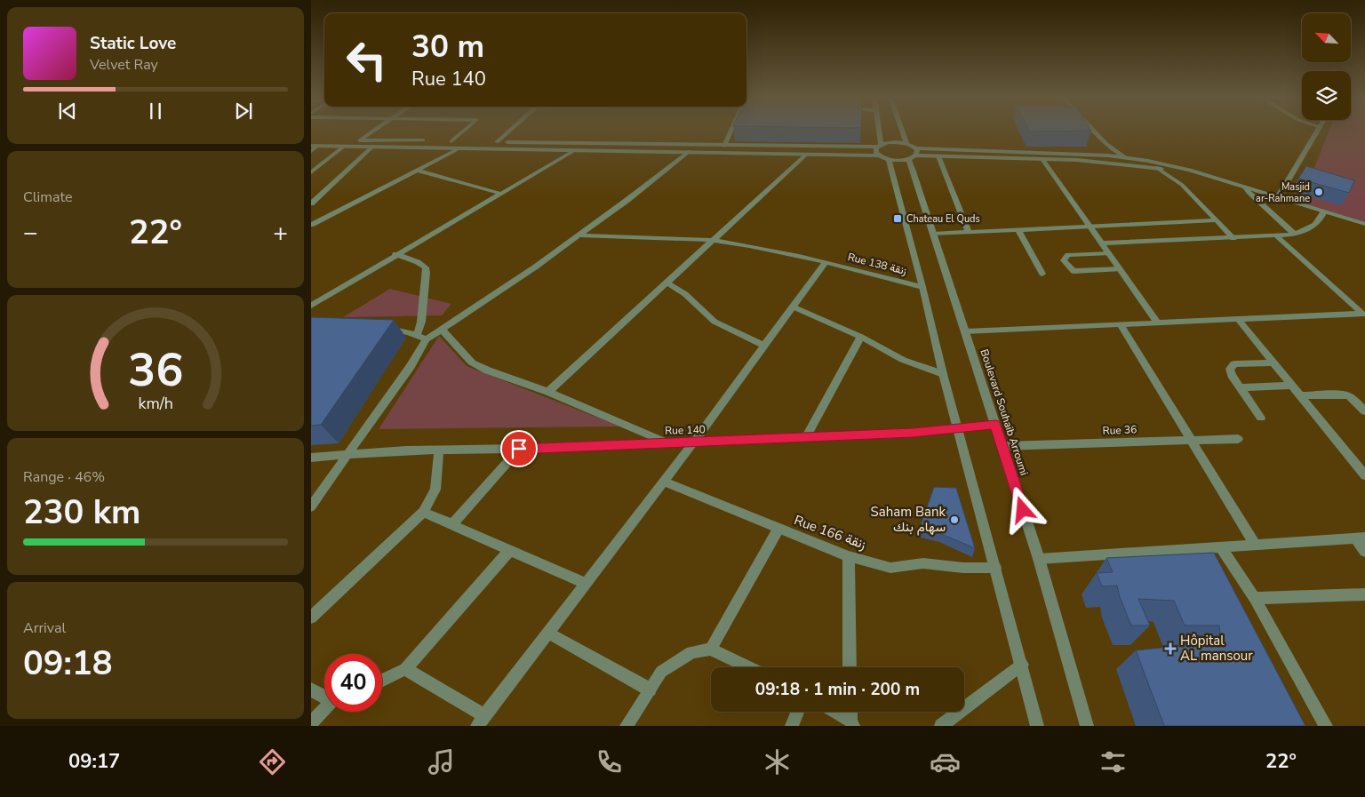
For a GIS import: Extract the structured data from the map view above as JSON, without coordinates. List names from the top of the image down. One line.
{"streets":{"street":["Rue 138 زنقة","Boulevard Souhaib Arroumi","Rue 140","Rue 36","Rue 166 زنقة"]},"crossings":[["Boulevard Souhaib Arroumi","Rue 140"],["Boulevard Souhaib Arroumi","Rue 36"]],"places":{"other":["Masjid ar-Rahmane","Saham Bank سهام بنك"],"transit":["Chateau El Quds"],"health":["Hôpital AL mansour"]},"north":"top left","page":{"turn":["30 m","Rue 140"],"song":["Static Love","Velvet Ray"],"tile":["Climate",["Range · 46%","230 km"],["Arrival","09:18"]],"heat":["−","22°","+"],"limit":"40","trip":"09:18 · 1 min · 200 m","tabs":["09:17","22°"],"gauge":["36","km/h"]}}
